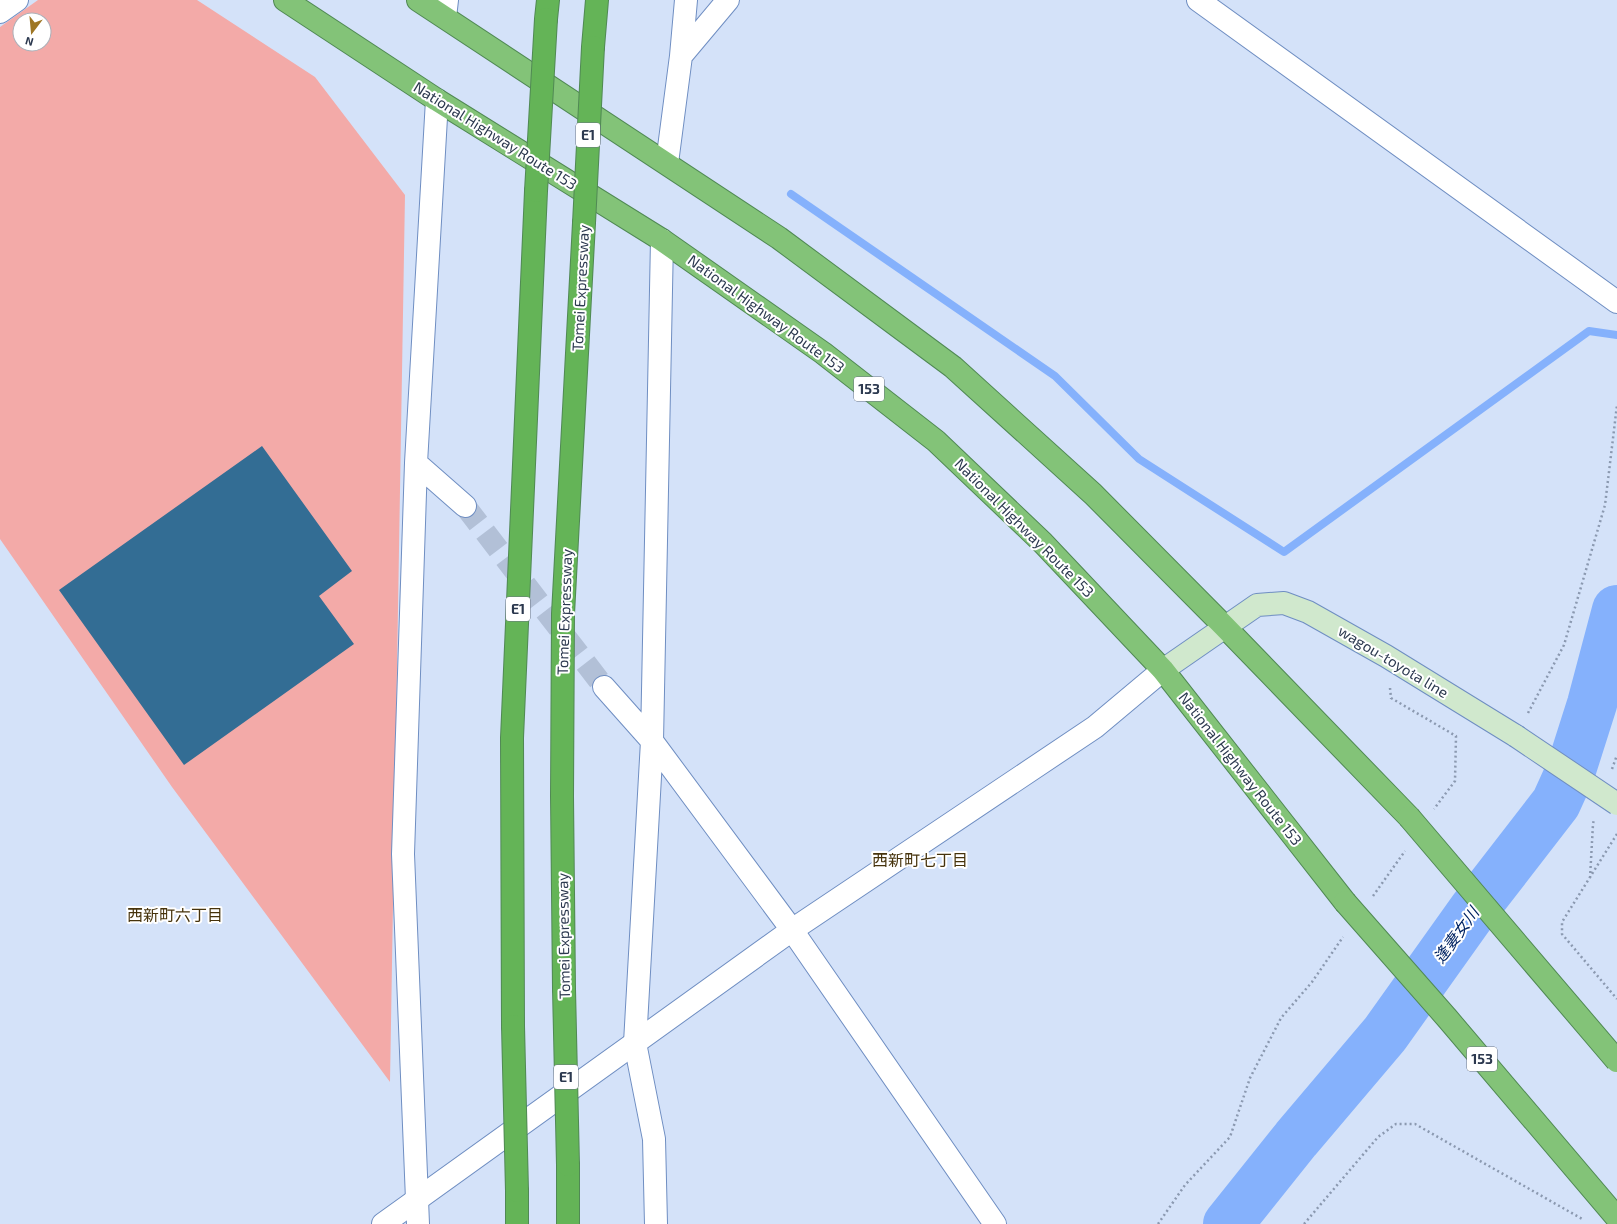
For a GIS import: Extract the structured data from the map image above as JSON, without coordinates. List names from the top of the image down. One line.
{"streets":{"highway":["E1","National Highway Route 153","Tomei Expressway","153"],"main road":["wagou-toyota line"]},"crossings":[["National Highway Route 153","wagou-toyota line"]],"districts":["西新町七丁目","西新町六丁目"],"water":["逢妻女川"],"north":"bottom"}
